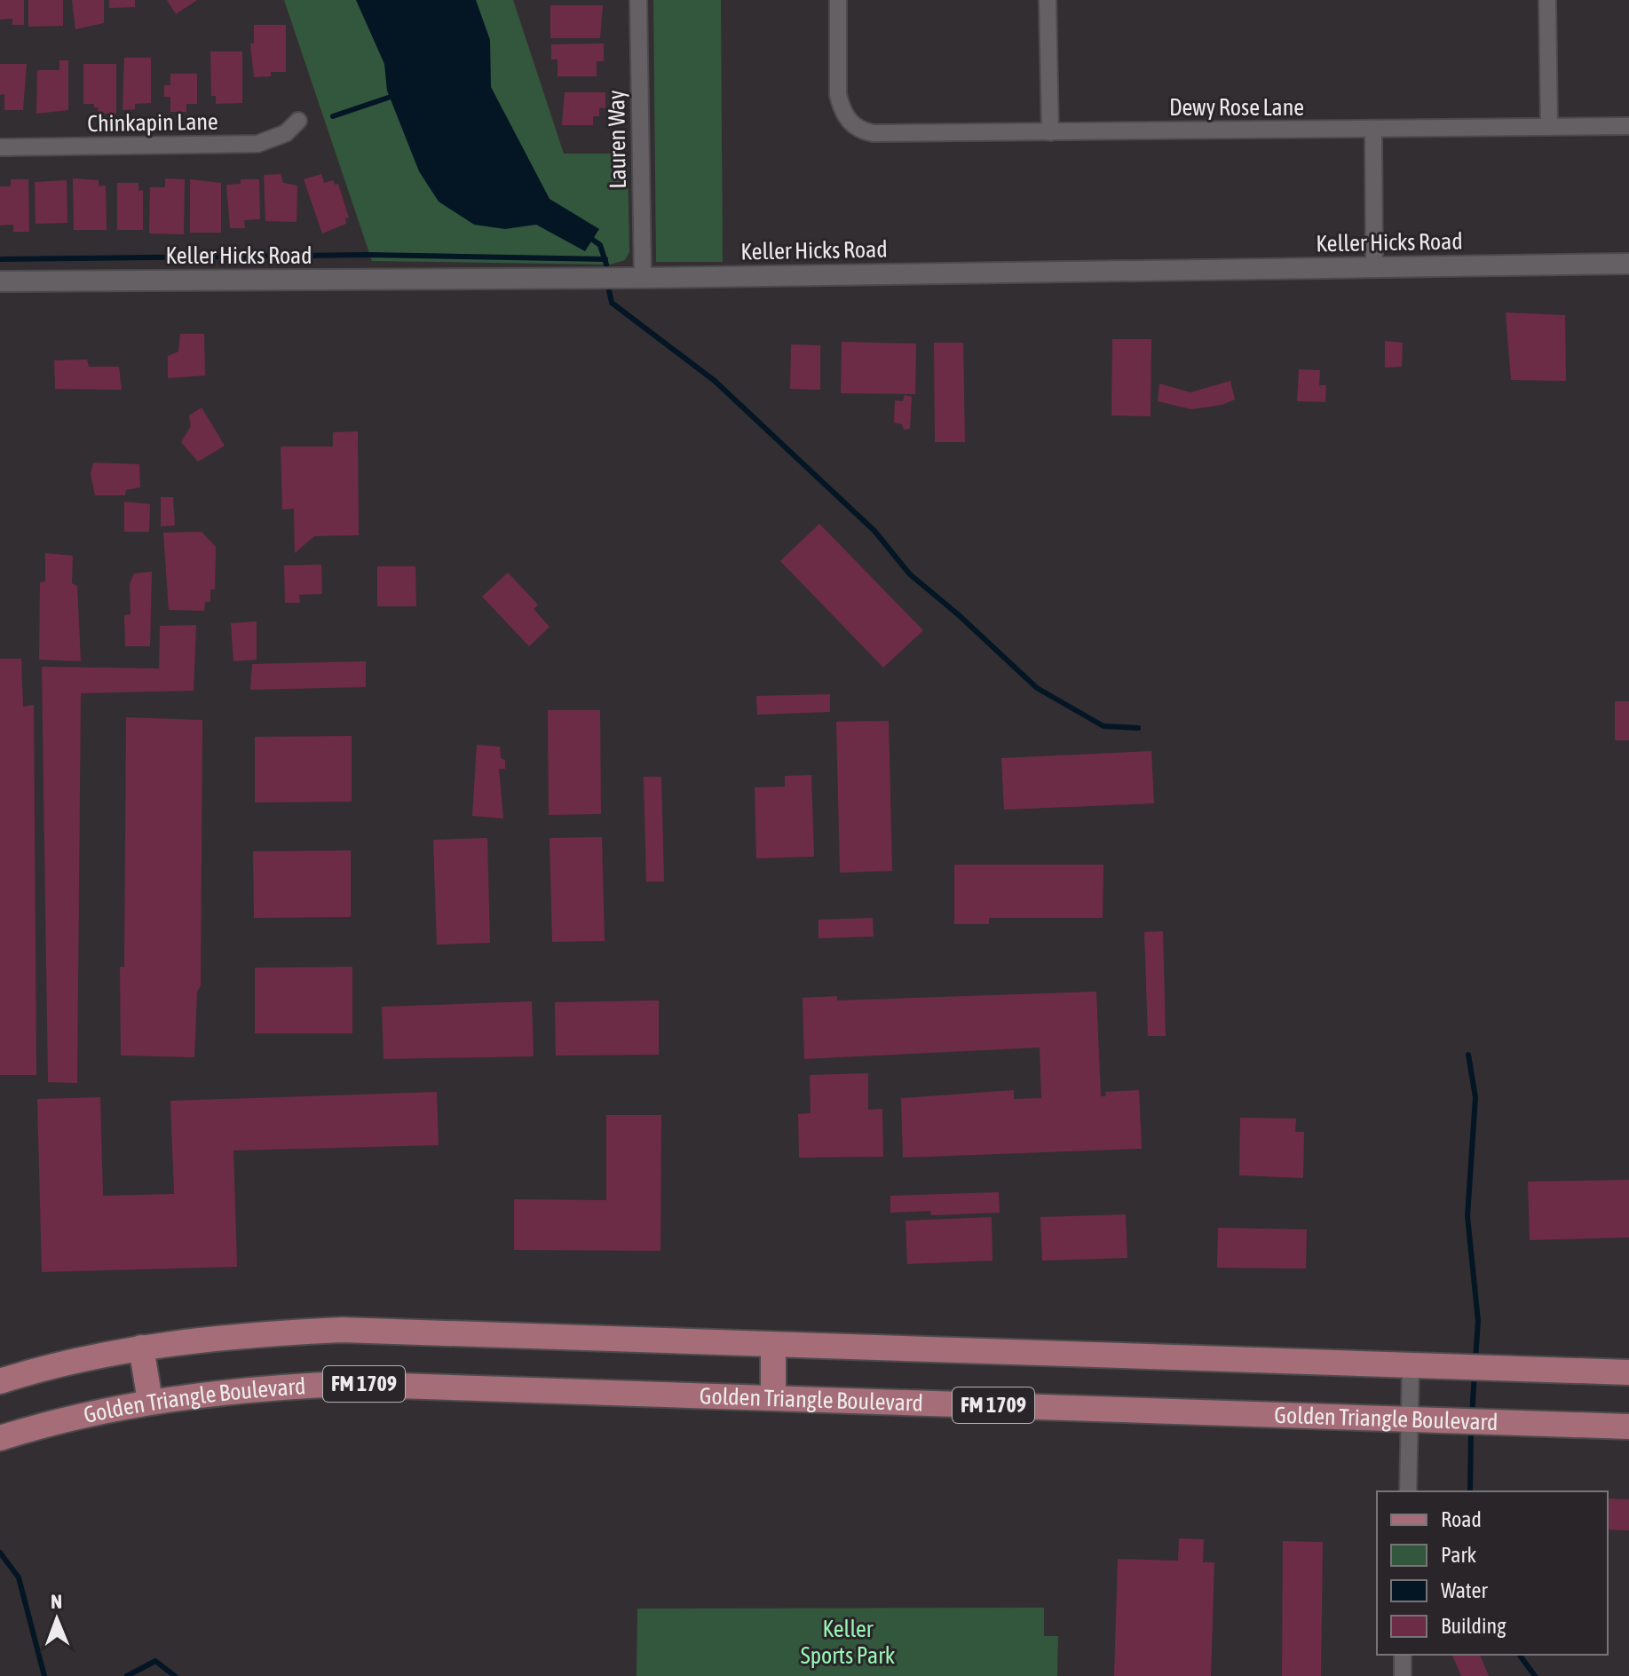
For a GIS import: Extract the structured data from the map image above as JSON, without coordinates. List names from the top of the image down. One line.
{"streets":{"main road":["FM 1709","Golden Triangle Boulevard"],"street":["Dewy Rose Lane","Chinkapin Lane","Lauren Way","Keller Hicks Road"]},"crossings":[["Lauren Way","Keller Hicks Road"]],"parks":["Keller Sports Park"],"legend":["Road","Park","Water","Building"],"north":"top"}
